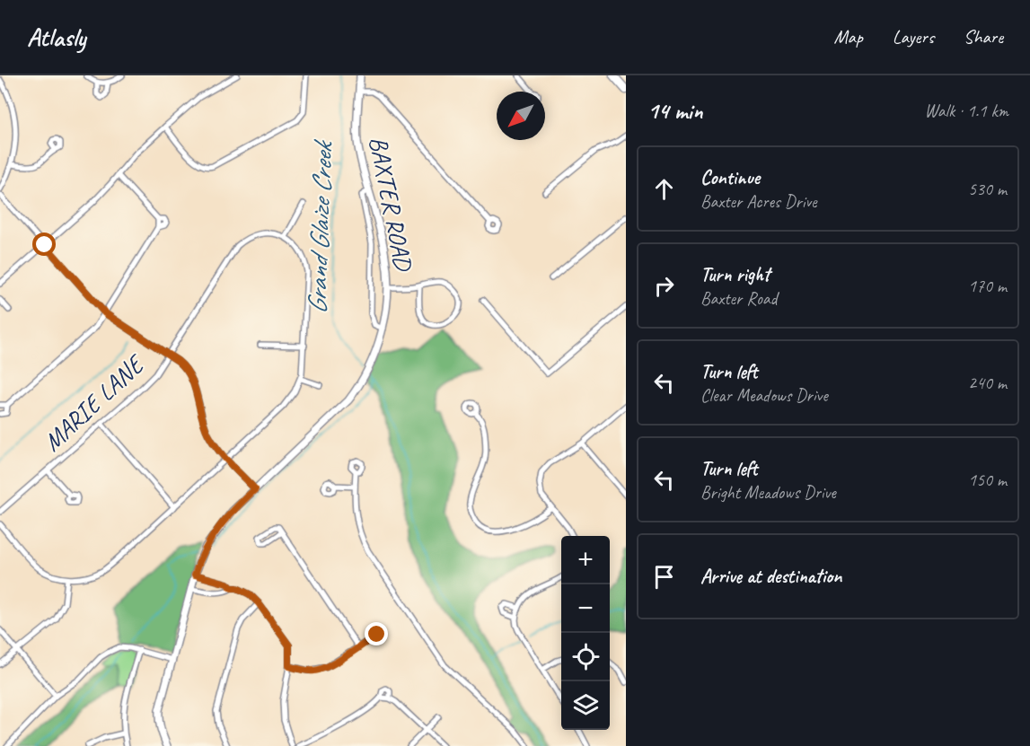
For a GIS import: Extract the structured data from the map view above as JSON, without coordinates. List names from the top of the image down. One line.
{"streets":{"main road":["BAXTER ROAD"],"street":["MARIE LANE"]},"water":["Grand Glaize Creek"],"north":"bottom left","page":{"header":"Atlasly","nav":["Map","Layers","Share"],"heading":["14 min","Walk · 1.1 km"],"list":[["Continue","Baxter Acres Drive","530 m"],["Turn right","Baxter Road","170 m"],["Turn left","Clear Meadows Drive","240 m"],["Turn left","Bright Meadows Drive","150 m"],"Arrive at destination"],"map_buttons":["+","−"]}}
